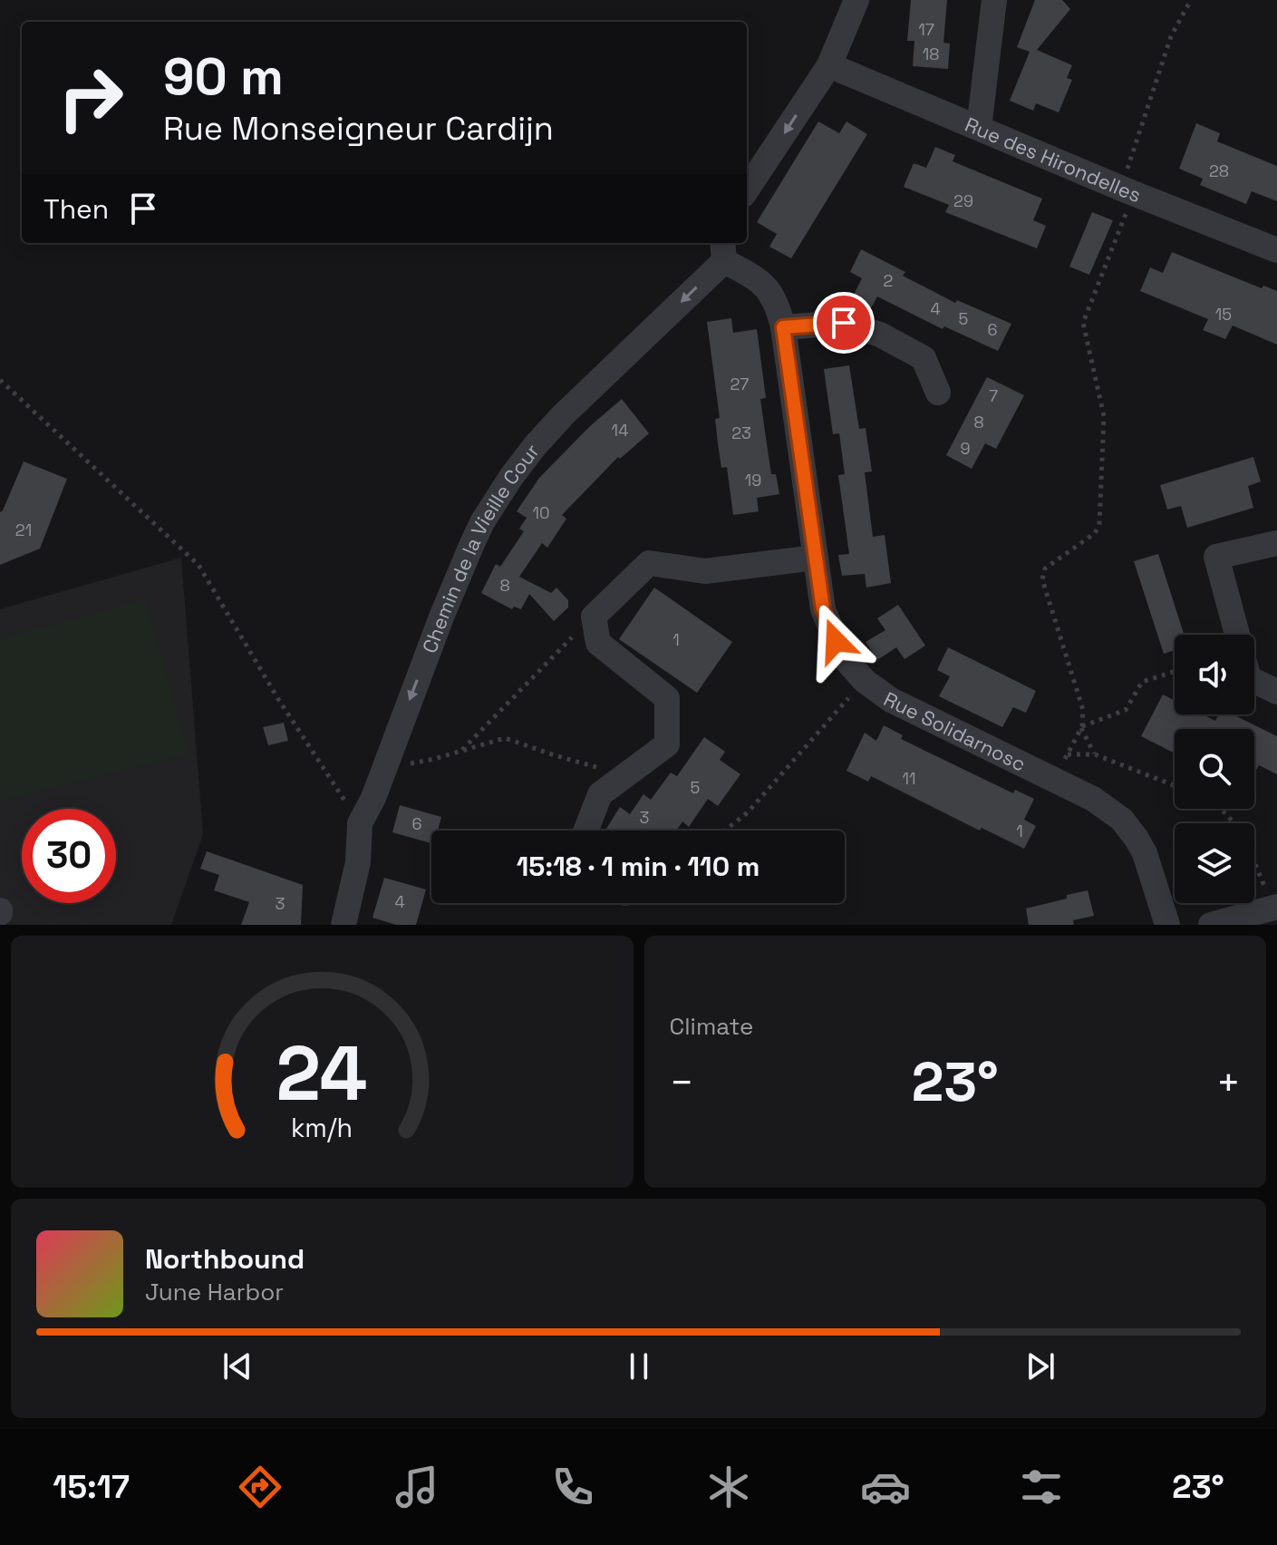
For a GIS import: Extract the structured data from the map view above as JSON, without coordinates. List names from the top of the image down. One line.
{"streets":{"street":["Rue des Hirondelles","Chemin de la Vieille Cour","Rue Solidarnosc"]},"crossings":[["Chemin de la Vieille Cour","Rue Solidarnosc"]],"one_way":["Chemin de la Vieille Cour"],"house_numbers":["17","18","28","29","2","4","15","5","6","27","7","8","14","23","9","19","10","21","8","1","11","5","3","6","1","4","3"],"page":{"turn":["90 m","Rue Monseigneur Cardijn"],"then":"Then","limit":"30","trip":"15:18 · 1 min · 110 m","tile":"Climate","heat":["−","23°","+"],"song":["Northbound","June Harbor"],"tabs":["15:17","23°"],"gauge":["24","km/h"]}}
